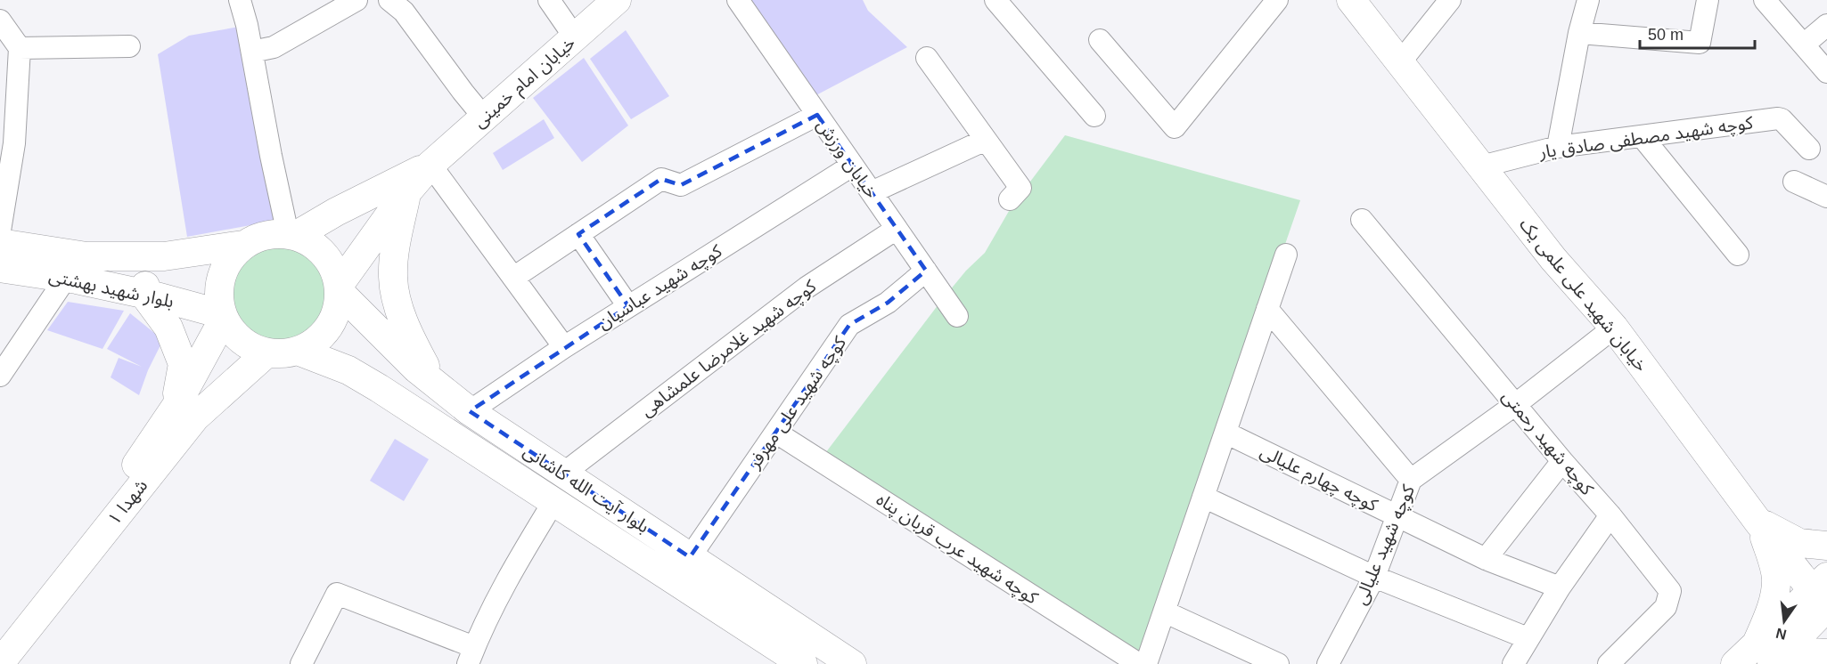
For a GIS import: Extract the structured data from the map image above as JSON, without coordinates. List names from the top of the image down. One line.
{"streets":{"main road":["خیابان امام خمینی","بلوار شهید بهشتی","خیابان شهید علی علمی یک","بلوار آیت الله کاشانی","شهدا ۱"],"street":["کوچه شهید مصطفی صادق یار","خیابان ورزش","کوچه شهید عباسیان","کوچه شهید غلامرضا علمشاهی","کوچه شهید علی مهرفر","کوچه شهید رحمتی","کوچه چهارم علیالی","کوچه شهید علیالی","کوچه شهید عرب قربان پناه"]},"crossings":[["کوچه شهید مصطفی صادق یار","خیابان شهید علی علمی یک"],["خیابان ورزش","کوچه شهید عباسیان"],["خیابان ورزش","کوچه شهید غلامرضا علمشاهی"],["خیابان ورزش","کوچه شهید علی مهرفر"],["کوچه شهید عباسیان","بلوار آیت الله کاشانی"],["بلوار شهید بهشتی","بلوار آیت الله کاشانی"],["بلوار شهید بهشتی","شهدا ۱"],["خیابان شهید علی علمی یک","کوچه شهید علیالی"],["کوچه شهید غلامرضا علمشاهی","بلوار آیت الله کاشانی"],["کوچه شهید علی مهرفر","بلوار آیت الله کاشانی"],["کوچه شهید علی مهرفر","کوچه شهید عرب قربان پناه"],["کوچه شهید رحمتی","کوچه شهید علیالی"],["کوچه چهارم علیالی","کوچه شهید علیالی"],["بلوار آیت الله کاشانی","شهدا ۱"]],"scale_bar":"50 m","north":"bottom"}
